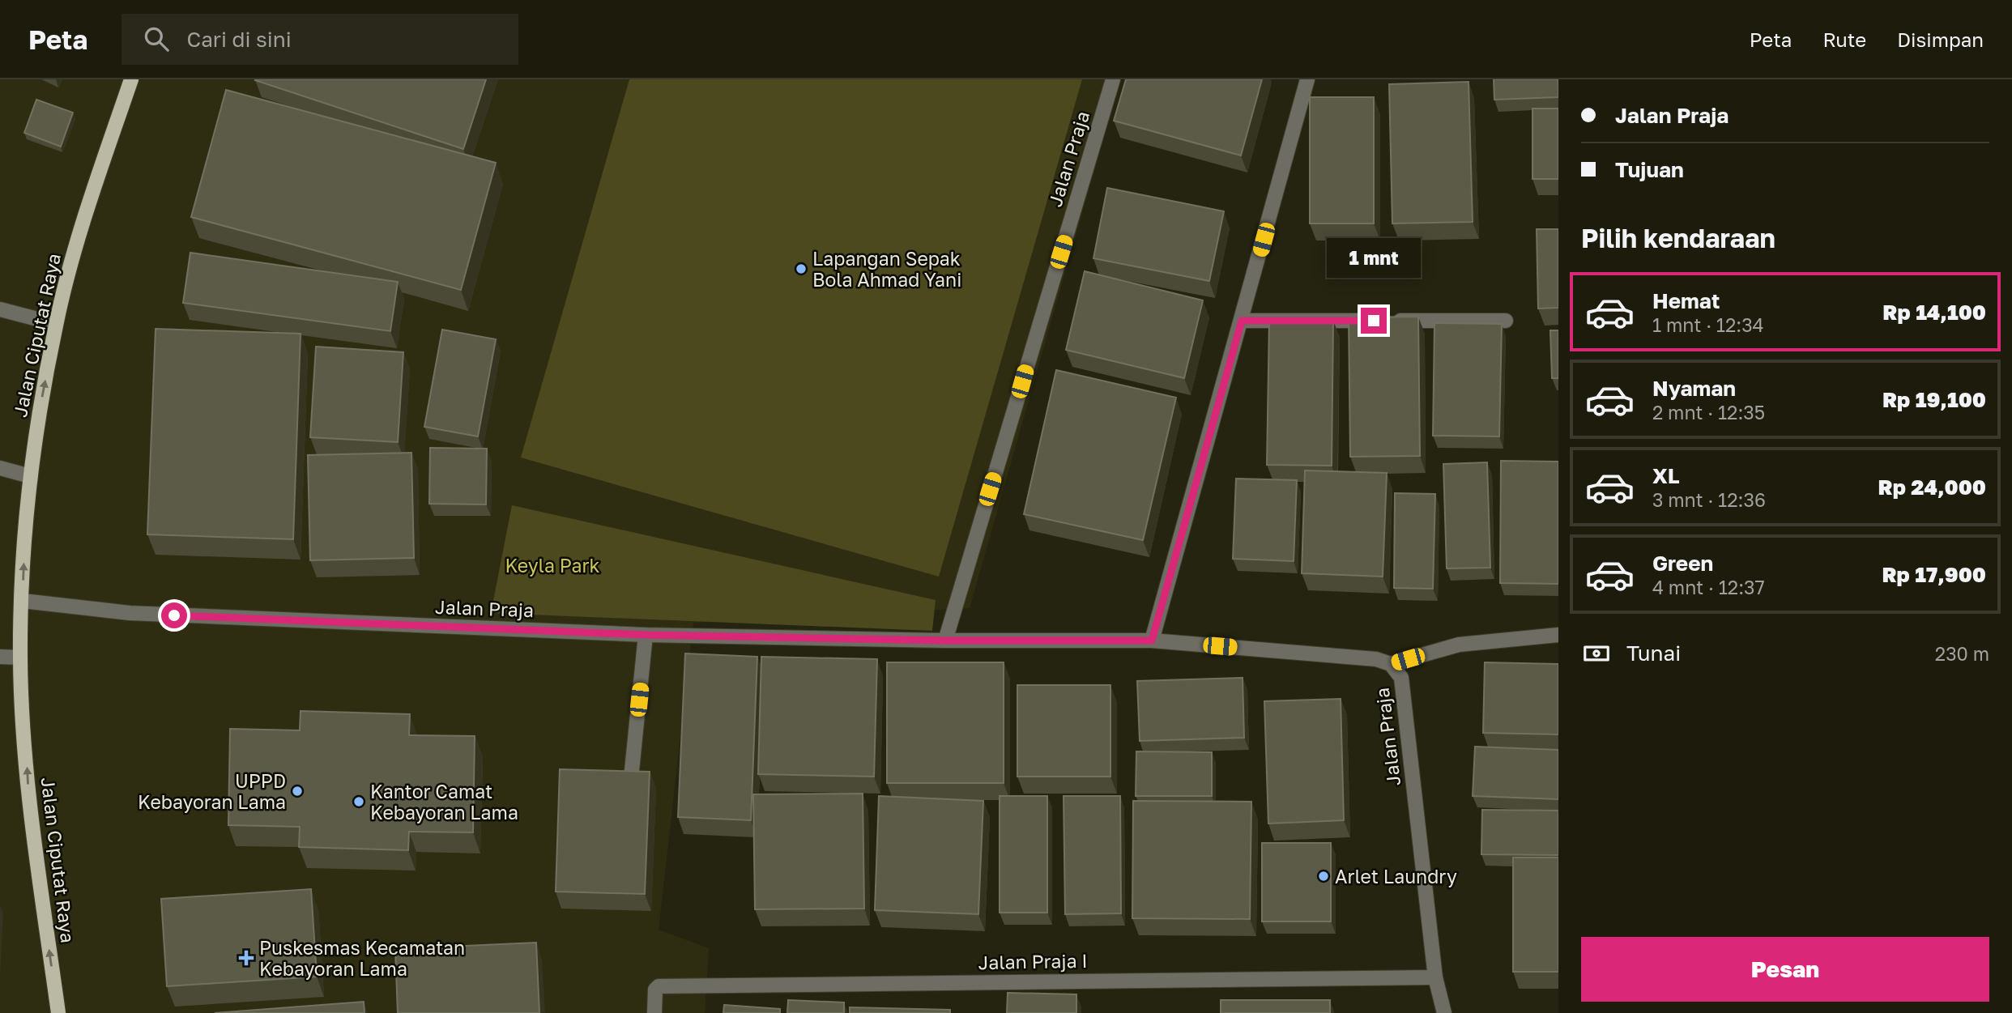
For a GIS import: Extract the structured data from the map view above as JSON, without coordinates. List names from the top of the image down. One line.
{"streets":{"main road":["Jalan Ciputat Raya"],"street":["Jalan Praja","Jalan Praja I"]},"crossings":[["Jalan Praja","Jalan Ciputat Raya"],["Jalan Praja","Jalan Praja I"]],"one_way":["Jalan Ciputat Raya"],"parks":["Keyla Park"],"places":{"other":["Lapangan Sepak Bola Ahmad Yani","UPPD Kebayoran Lama","Kantor Camat Kebayoran Lama","Arlet Laundry"],"health":["Puskesmas Kecamatan Kebayoran Lama"]},"page":{"header":"Peta","search":"Cari di sini","nav":["Peta","Rute","Disimpan"],"banner":["Jalan Praja","Tujuan"],"heading":"Pilih kendaraan","bubble":"1 mnt","list":[{"name":"Hemat","note":"1 mnt · 12:34","value":"Rp 14,100"},{"name":"Nyaman","note":"2 mnt · 12:35","value":"Rp 19,100"},{"name":"XL","note":"3 mnt · 12:36","value":"Rp 24,000"},{"name":"Green","note":"4 mnt · 12:37","value":"Rp 17,900"}],"pay":["Tunai","230 m"],"buttons":"Pesan"}}
